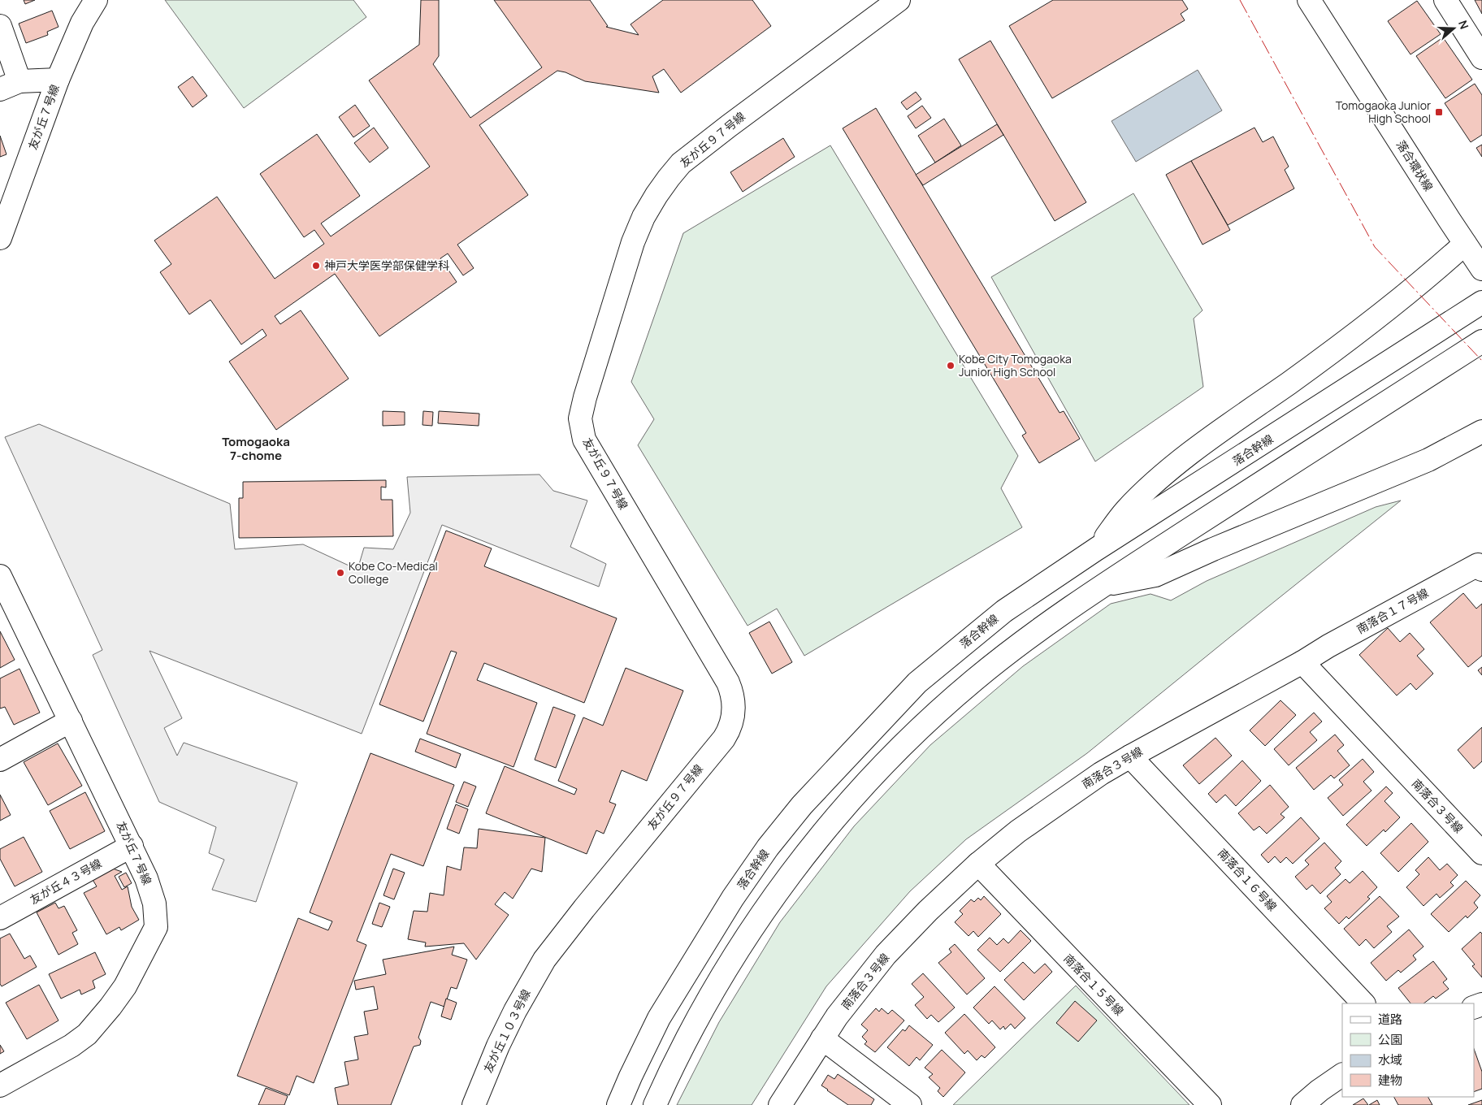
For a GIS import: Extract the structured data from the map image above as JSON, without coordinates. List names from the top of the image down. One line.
{"streets":{"street":["友が丘７号線","友が丘９７号線","落合環状線","落合幹線","南落合１７号線","南落合３号線","南落合１６号線","友が丘４３号線","南落合１５号線","友が丘１０３号線"]},"crossings":[["友が丘７号線","友が丘４３号線"],["友が丘９７号線","友が丘１０３号線"],["南落合１７号線","南落合３号線"],["南落合３号線","南落合１６号線"],["南落合３号線","南落合１５号線"]],"districts":["Tomogaoka 7-chome"],"places":{"transit":["Tomogaoka Junior High School"],"other":["神戸大学医学部保健学科","Kobe City Tomogaoka Junior High School","Kobe Co-Medical College"]},"legend":["道路","公園","水域","建物"],"north":"right"}
